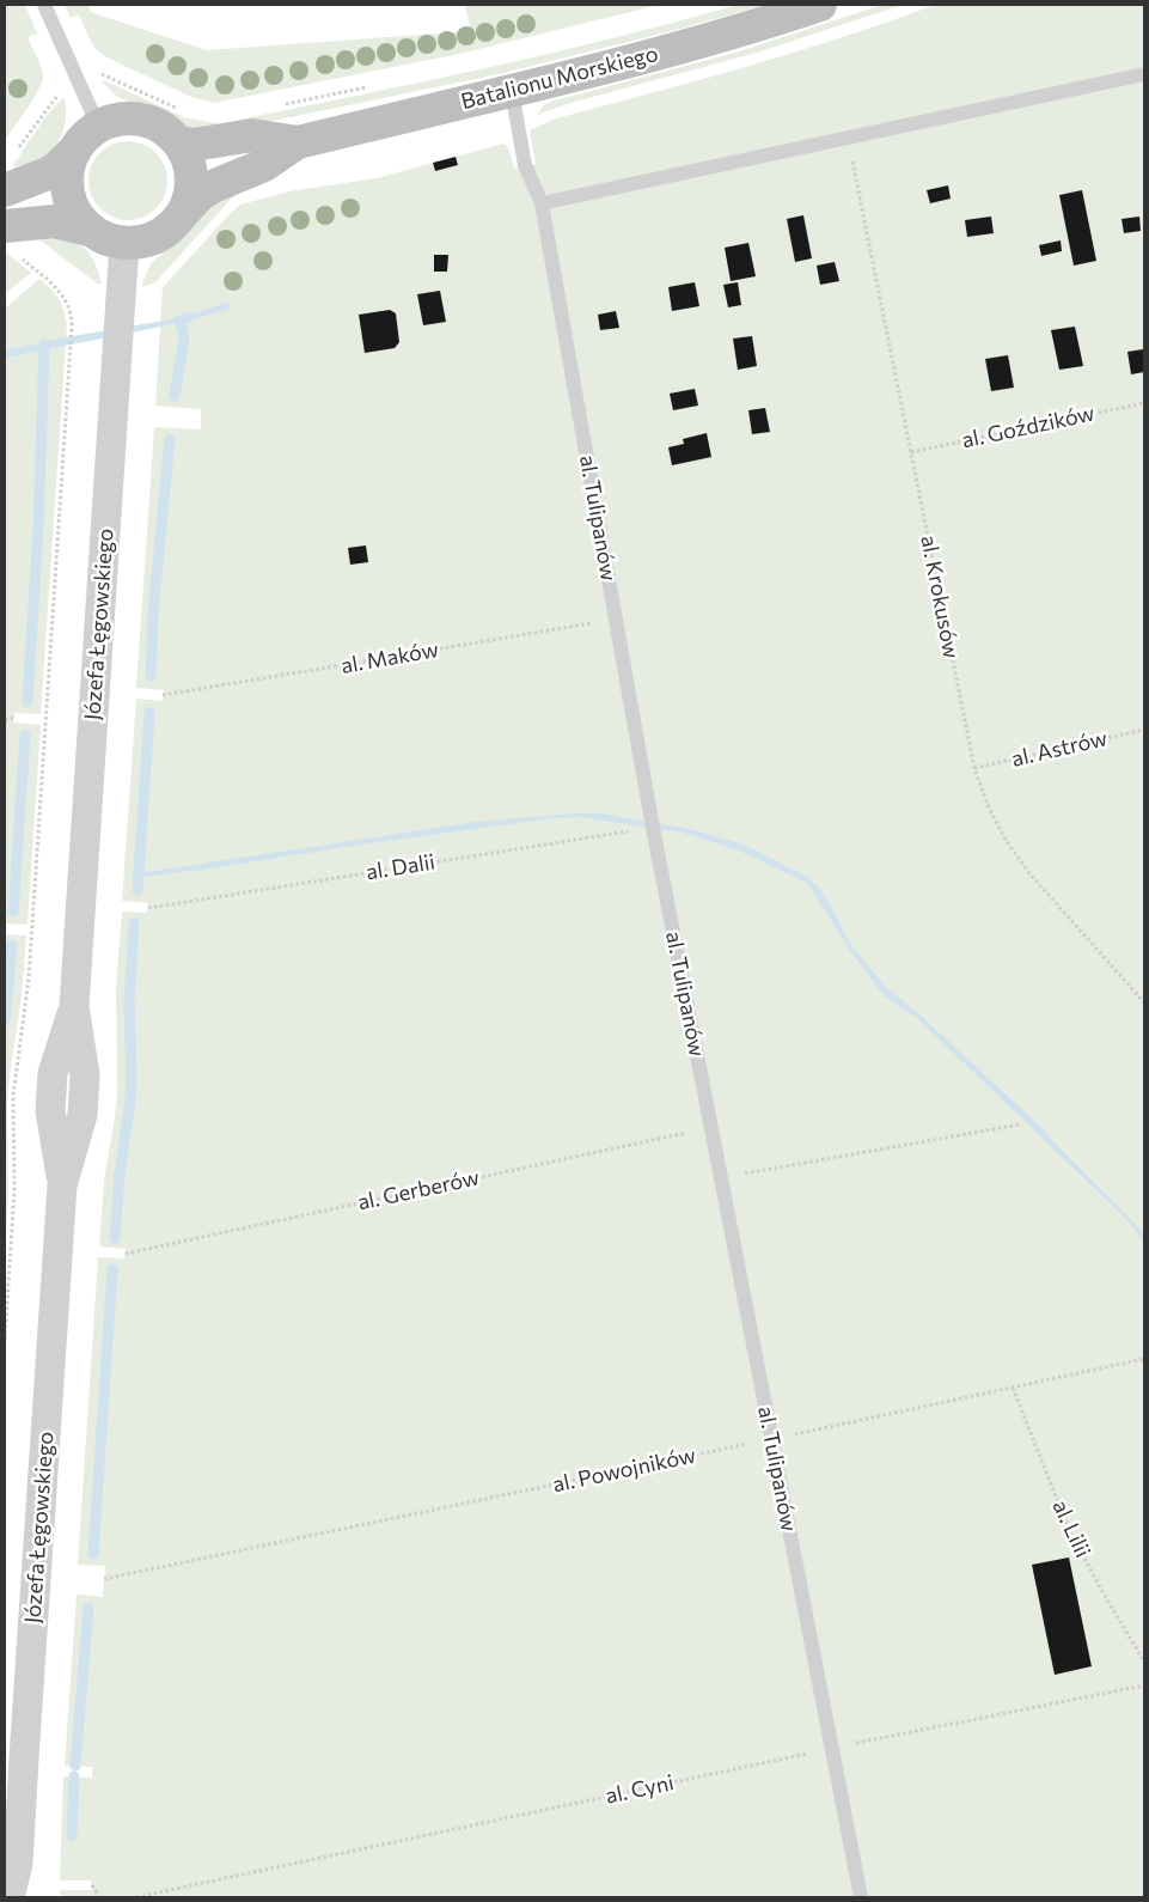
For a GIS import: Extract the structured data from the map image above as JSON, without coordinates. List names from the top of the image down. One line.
{"streets":{"main road":["Batalionu Morskiego"],"street":["Józefa Łęgowskiego"],"lane":["al. Tulipanów"],"path":["al. Goździków","al. Krokusów","al. Maków","al. Astrów","al. Dalii","al. Gerberów","al. Powojników","al. Lilii","al. Cyni"]},"crossings":[["Batalionu Morskiego","al. Tulipanów"],["Batalionu Morskiego","Józefa Łęgowskiego"],["al. Goździków","al. Krokusów"],["al. Tulipanów","al. Maków"],["al. Tulipanów","al. Dalii"],["al. Tulipanów","al. Gerberów"],["al. Tulipanów","al. Powojników"],["al. Tulipanów","al. Cyni"],["al. Krokusów","al. Astrów"],["al. Powojników","al. Lilii"]]}
